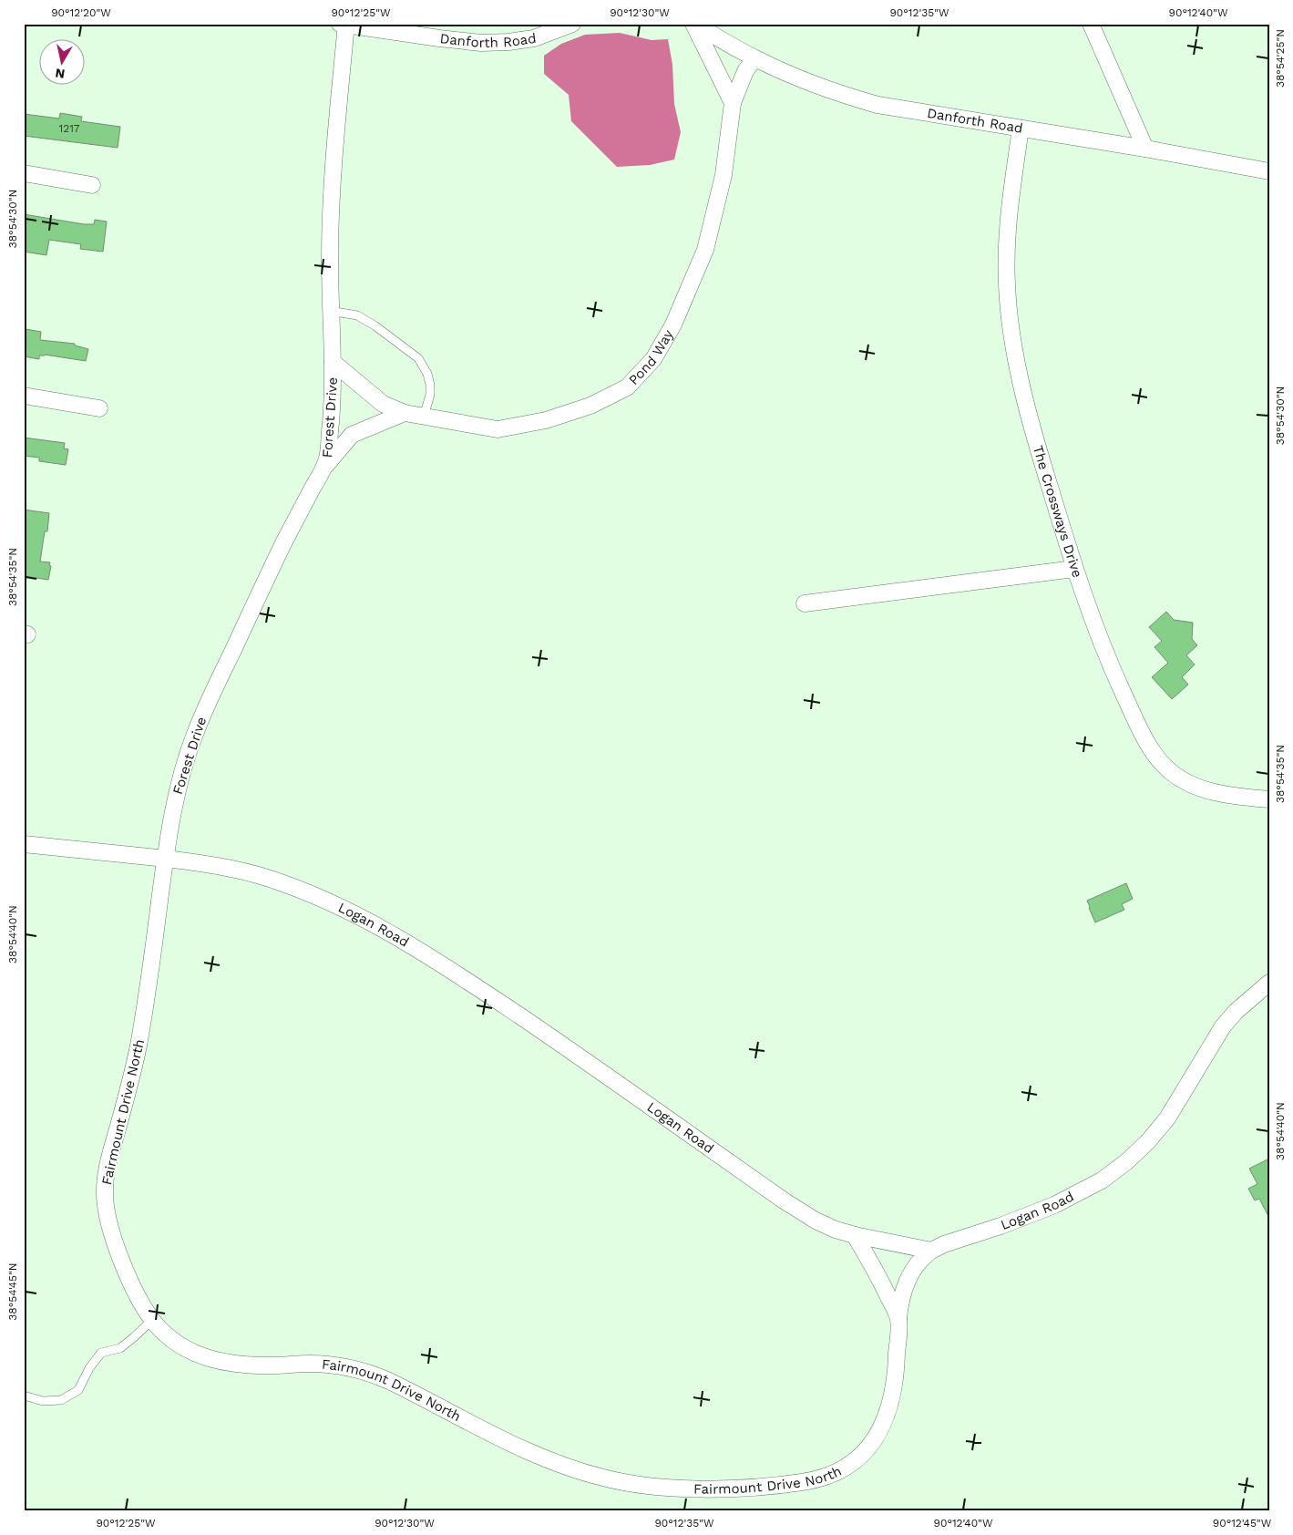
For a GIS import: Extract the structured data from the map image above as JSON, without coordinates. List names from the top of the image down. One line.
{"streets":{"street":["Danforth Road","Pond Way","Forest Drive","The Crossways Drive","Logan Road","Fairmount Drive North"]},"crossings":[["Danforth Road","Pond Way"],["Danforth Road","Forest Drive"],["Danforth Road","The Crossways Drive"],["Pond Way","Forest Drive"],["Forest Drive","Logan Road"],["Forest Drive","Fairmount Drive North"],["Logan Road","Fairmount Drive North"]],"house_numbers":["1217"],"north":"bottom","coordinates":["90°12'20\"W","90°12'25\"W","90°12'30\"W","90°12'35\"W","90°12'40\"W","38°54'25\"N","38°54'30\"N","38°54'35\"N","38°54'40\"N","38°54'45\"N","90°12'45\"W"]}
